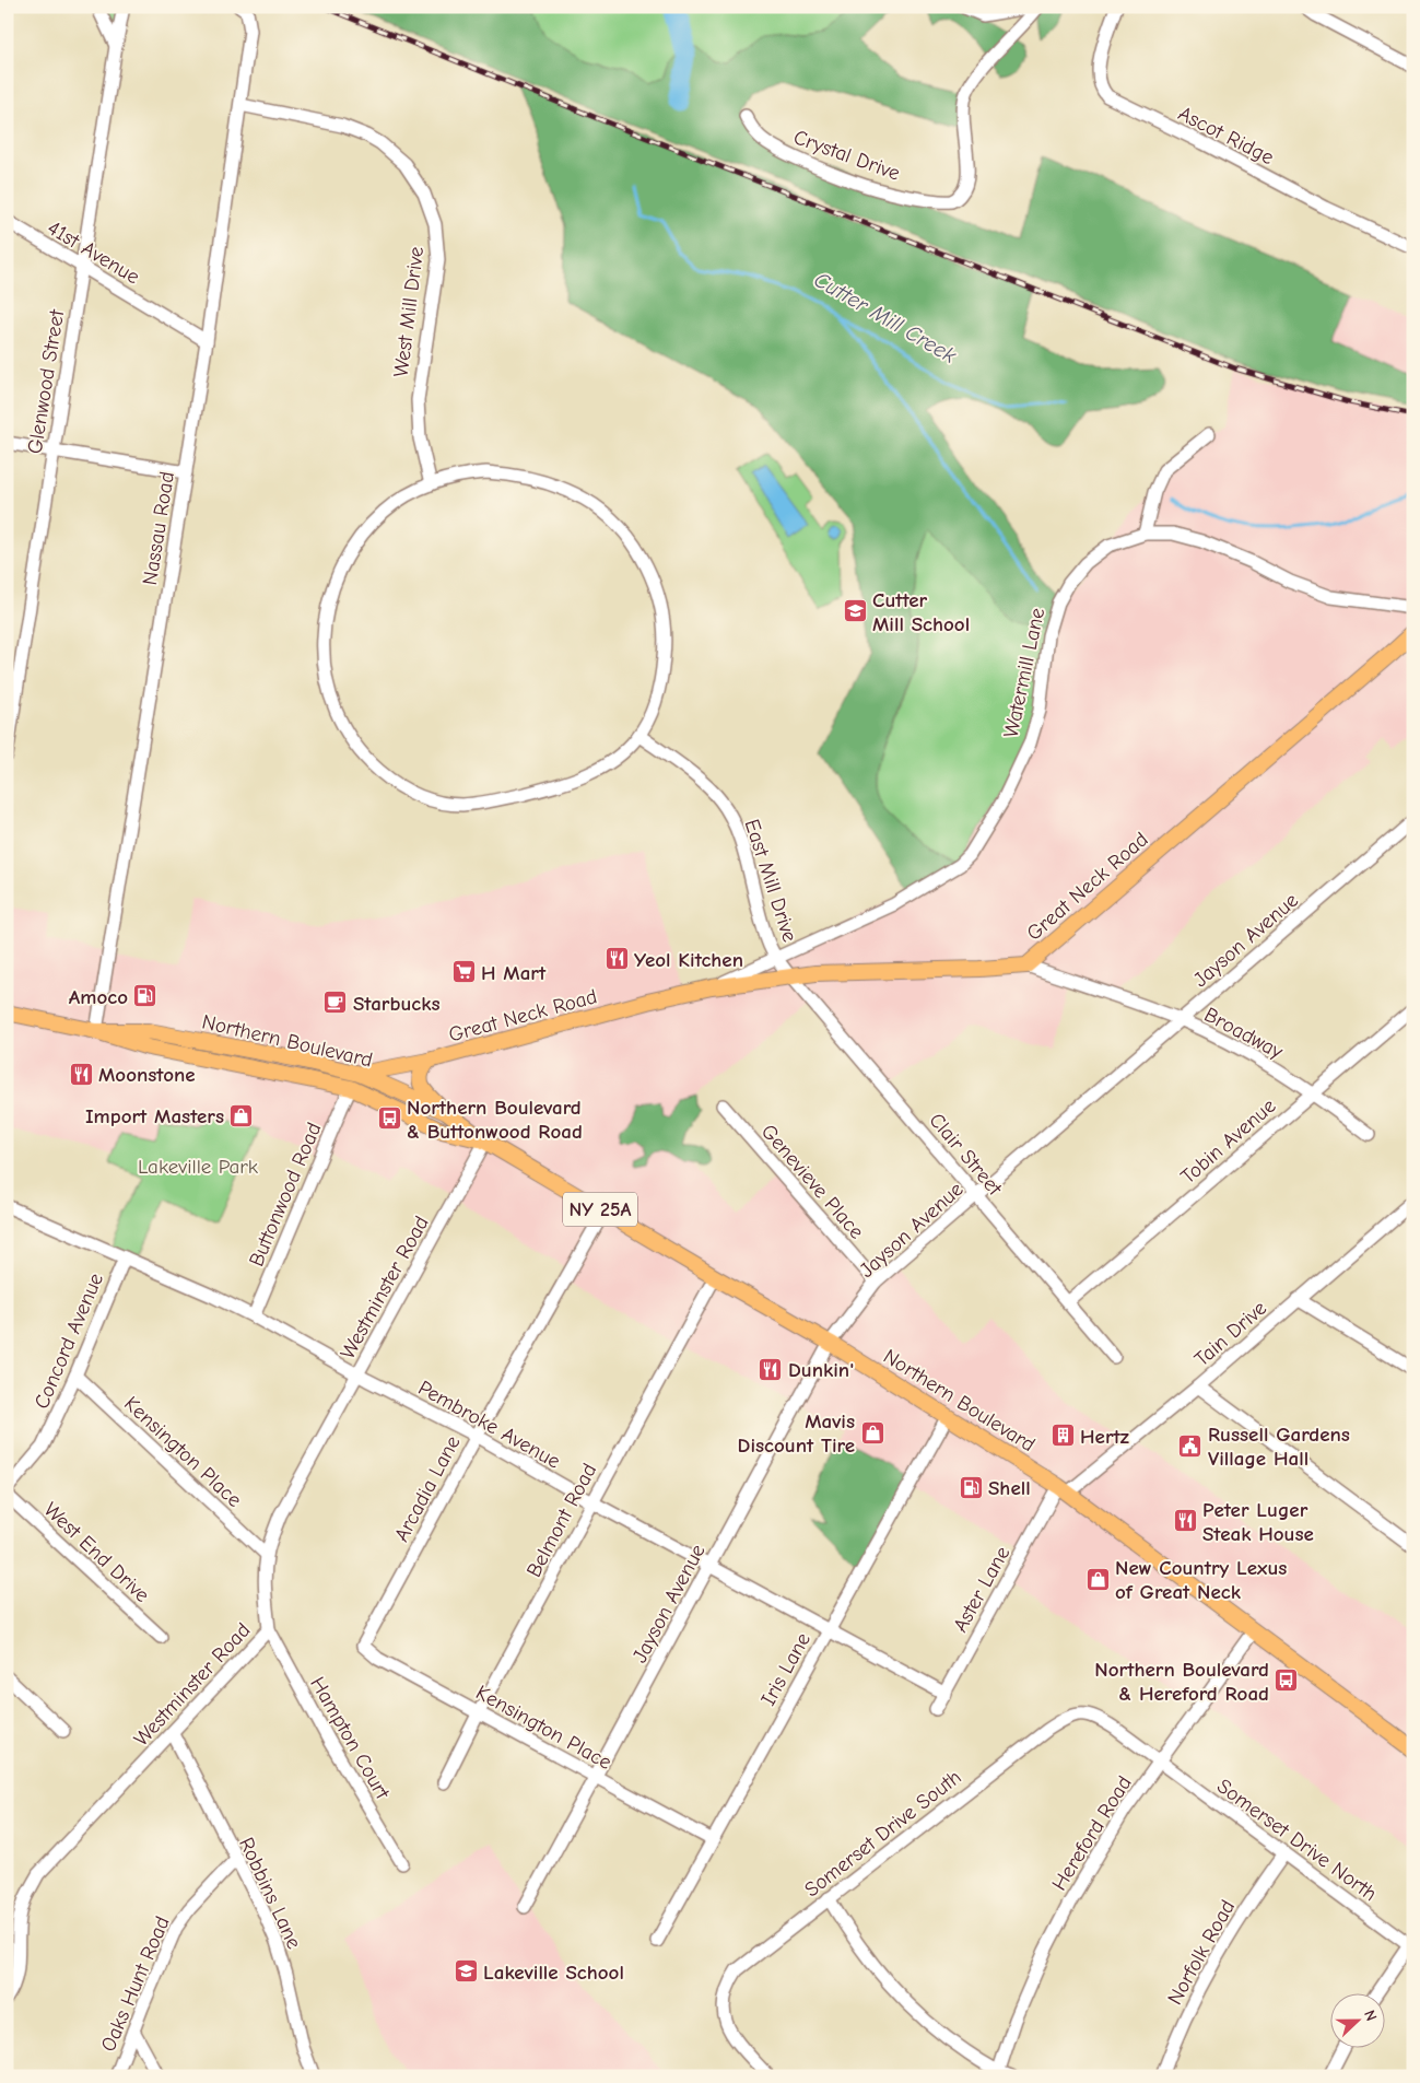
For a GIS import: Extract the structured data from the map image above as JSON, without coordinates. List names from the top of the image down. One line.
{"streets":{"main road":["Great Neck Road","Northern Boulevard","NY 25A"],"street":["Ascot Ridge","Crystal Drive","41st Avenue","West Mill Drive","Glenwood Street","Nassau Road","Watermill Lane","East Mill Drive","Jayson Avenue","Broadway","Tobin Avenue","Clair Street","Genevieve Place","Buttonwood Road","Westminster Road","Tain Drive","Concord Avenue","Pembroke Avenue","Kensington Place","Arcadia Lane","Belmont Road","West End Drive","Aster Lane","Iris Lane","Hampton Court","Somerset Drive South","Hereford Road","Somerset Drive North","Robbins Lane","Norfolk Road","Oaks Hunt Road"]},"crossings":[["41st Avenue","Glenwood Street"],["41st Avenue","Nassau Road"],["West Mill Drive","Nassau Road"],["Nassau Road","Northern Boulevard"],["Watermill Lane","East Mill Drive"],["Watermill Lane","Great Neck Road"],["East Mill Drive","Great Neck Road"],["East Mill Drive","Clair Street"],["Great Neck Road","Broadway"],["Great Neck Road","Northern Boulevard"],["Great Neck Road","Clair Street"],["Jayson Avenue","Broadway"],["Jayson Avenue","Northern Boulevard"],["Jayson Avenue","Clair Street"],["Jayson Avenue","Genevieve Place"],["Jayson Avenue","Pembroke Avenue"],["Jayson Avenue","Kensington Place"],["Broadway","Tobin Avenue"],["Northern Boulevard","Buttonwood Road"],["Northern Boulevard","Westminster Road"],["Northern Boulevard","Tain Drive"],["Northern Boulevard","Arcadia Lane"],["Northern Boulevard","Belmont Road"],["Northern Boulevard","Aster Lane"],["Northern Boulevard","Iris Lane"],["Northern Boulevard","Hereford Road"],["Tobin Avenue","Clair Street"],["Buttonwood Road","Pembroke Avenue"],["Westminster Road","Pembroke Avenue"],["Westminster Road","Kensington Place"],["Westminster Road","Hampton Court"],["Westminster Road","Robbins Lane"],["Tain Drive","Aster Lane"],["Concord Avenue","Pembroke Avenue"],["Concord Avenue","Kensington Place"],["Pembroke Avenue","Arcadia Lane"],["Pembroke Avenue","Belmont Road"],["Pembroke Avenue","Aster Lane"],["Pembroke Avenue","Iris Lane"],["Kensington Place","Arcadia Lane"],["Kensington Place","Belmont Road"],["Kensington Place","Iris Lane"],["Somerset Drive South","Hereford Road"],["Somerset Drive South","Somerset Drive North"],["Hereford Road","Somerset Drive North"],["Somerset Drive North","Norfolk Road"],["Robbins Lane","Oaks Hunt Road"]],"water":["Cutter Mill Creek"],"parks":["Lakeville Park"],"places":{"school or university":["Cutter Mill School","Lakeville School"],"restaurant":["Yeol Kitchen","Moonstone","Dunkin'","Peter Luger Steak House"],"supermarket":["H Mart"],"fuel station":["Amoco","Shell"],"cafe":["Starbucks"],"shop":["Import Masters","Mavis Discount Tire","New Country Lexus of Great Neck"],"bus stop":["Northern Boulevard & Buttonwood Road","Northern Boulevard & Hereford Road"],"building":["Hertz"],"public building":["Russell Gardens Village Hall"]},"north":"right"}
